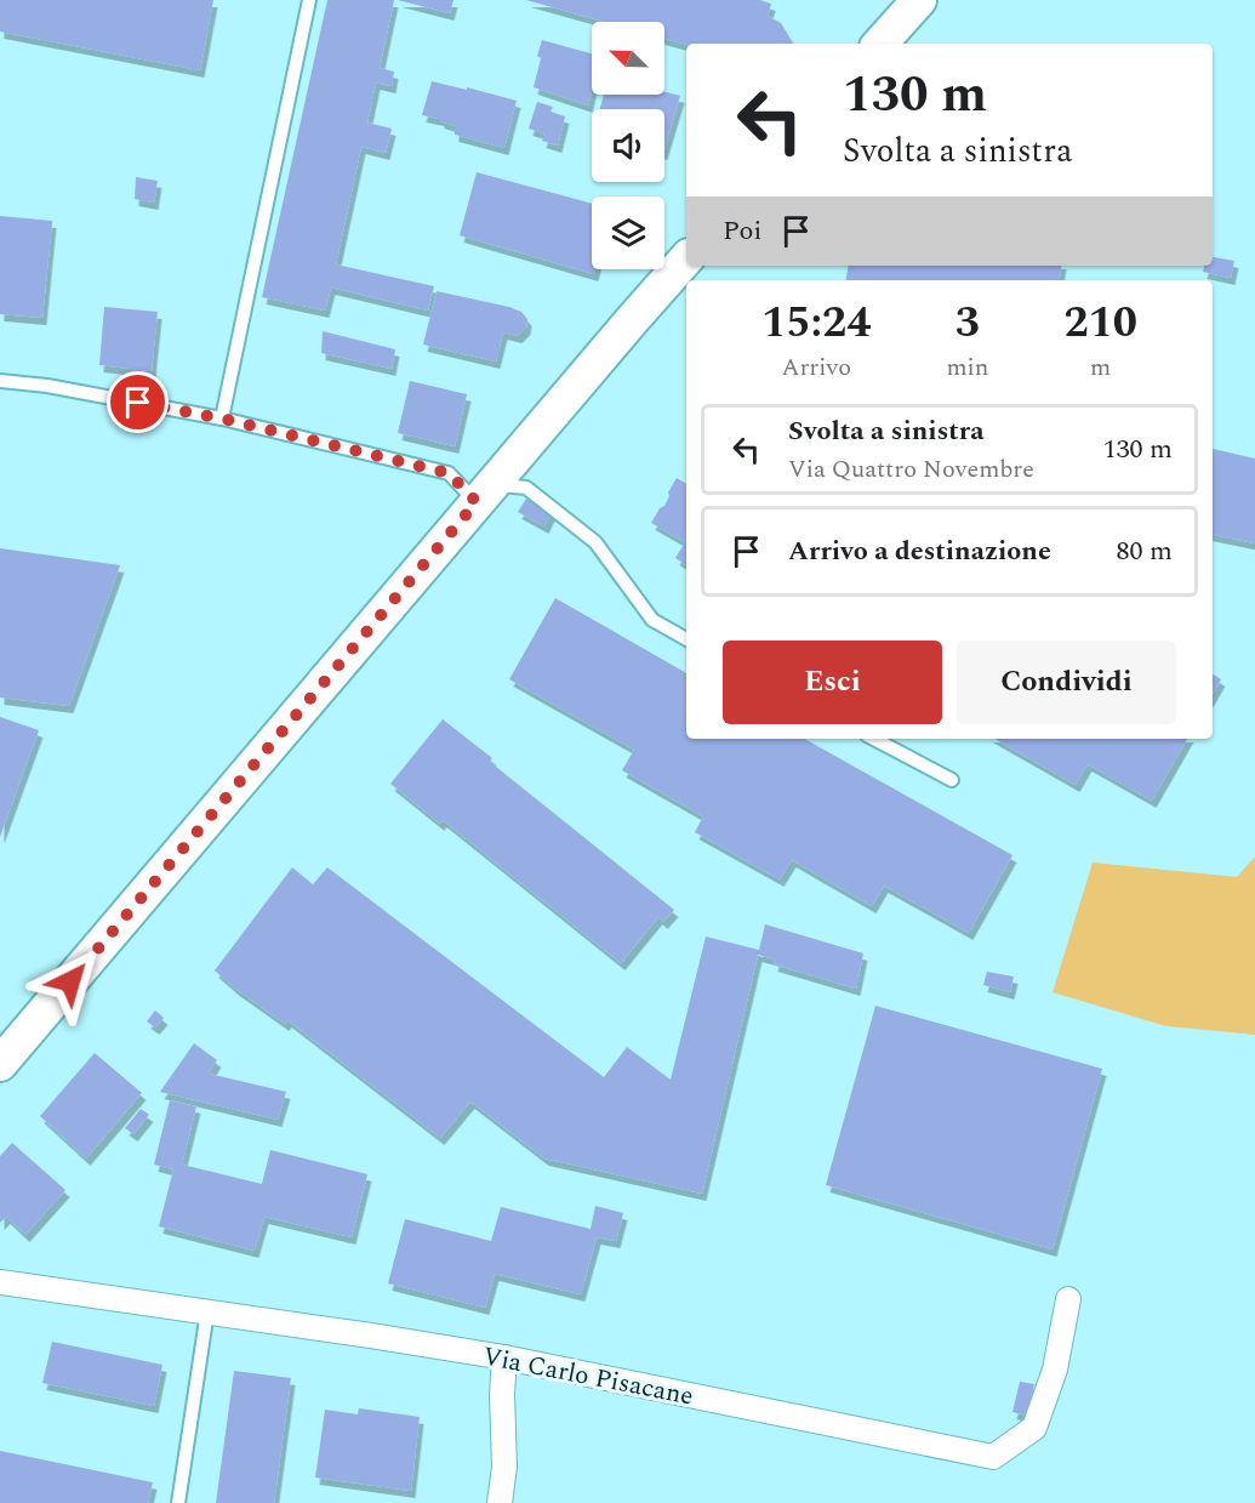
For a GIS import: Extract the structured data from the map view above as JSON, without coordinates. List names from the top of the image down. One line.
{"streets":{"street":["Via Carlo Pisacane"]},"north":"top left","page":{"turn":["130 m","Svolta a sinistra"],"then":"Poi","eta":["15:24","Arrivo","3","min","210","m"],"list":[{"name":"Svolta a sinistra","note":"Via Quattro Novembre","value":"130 m"},{"name":"Arrivo a destinazione","value":"80 m"}],"buttons":["Esci","Condividi"]}}
